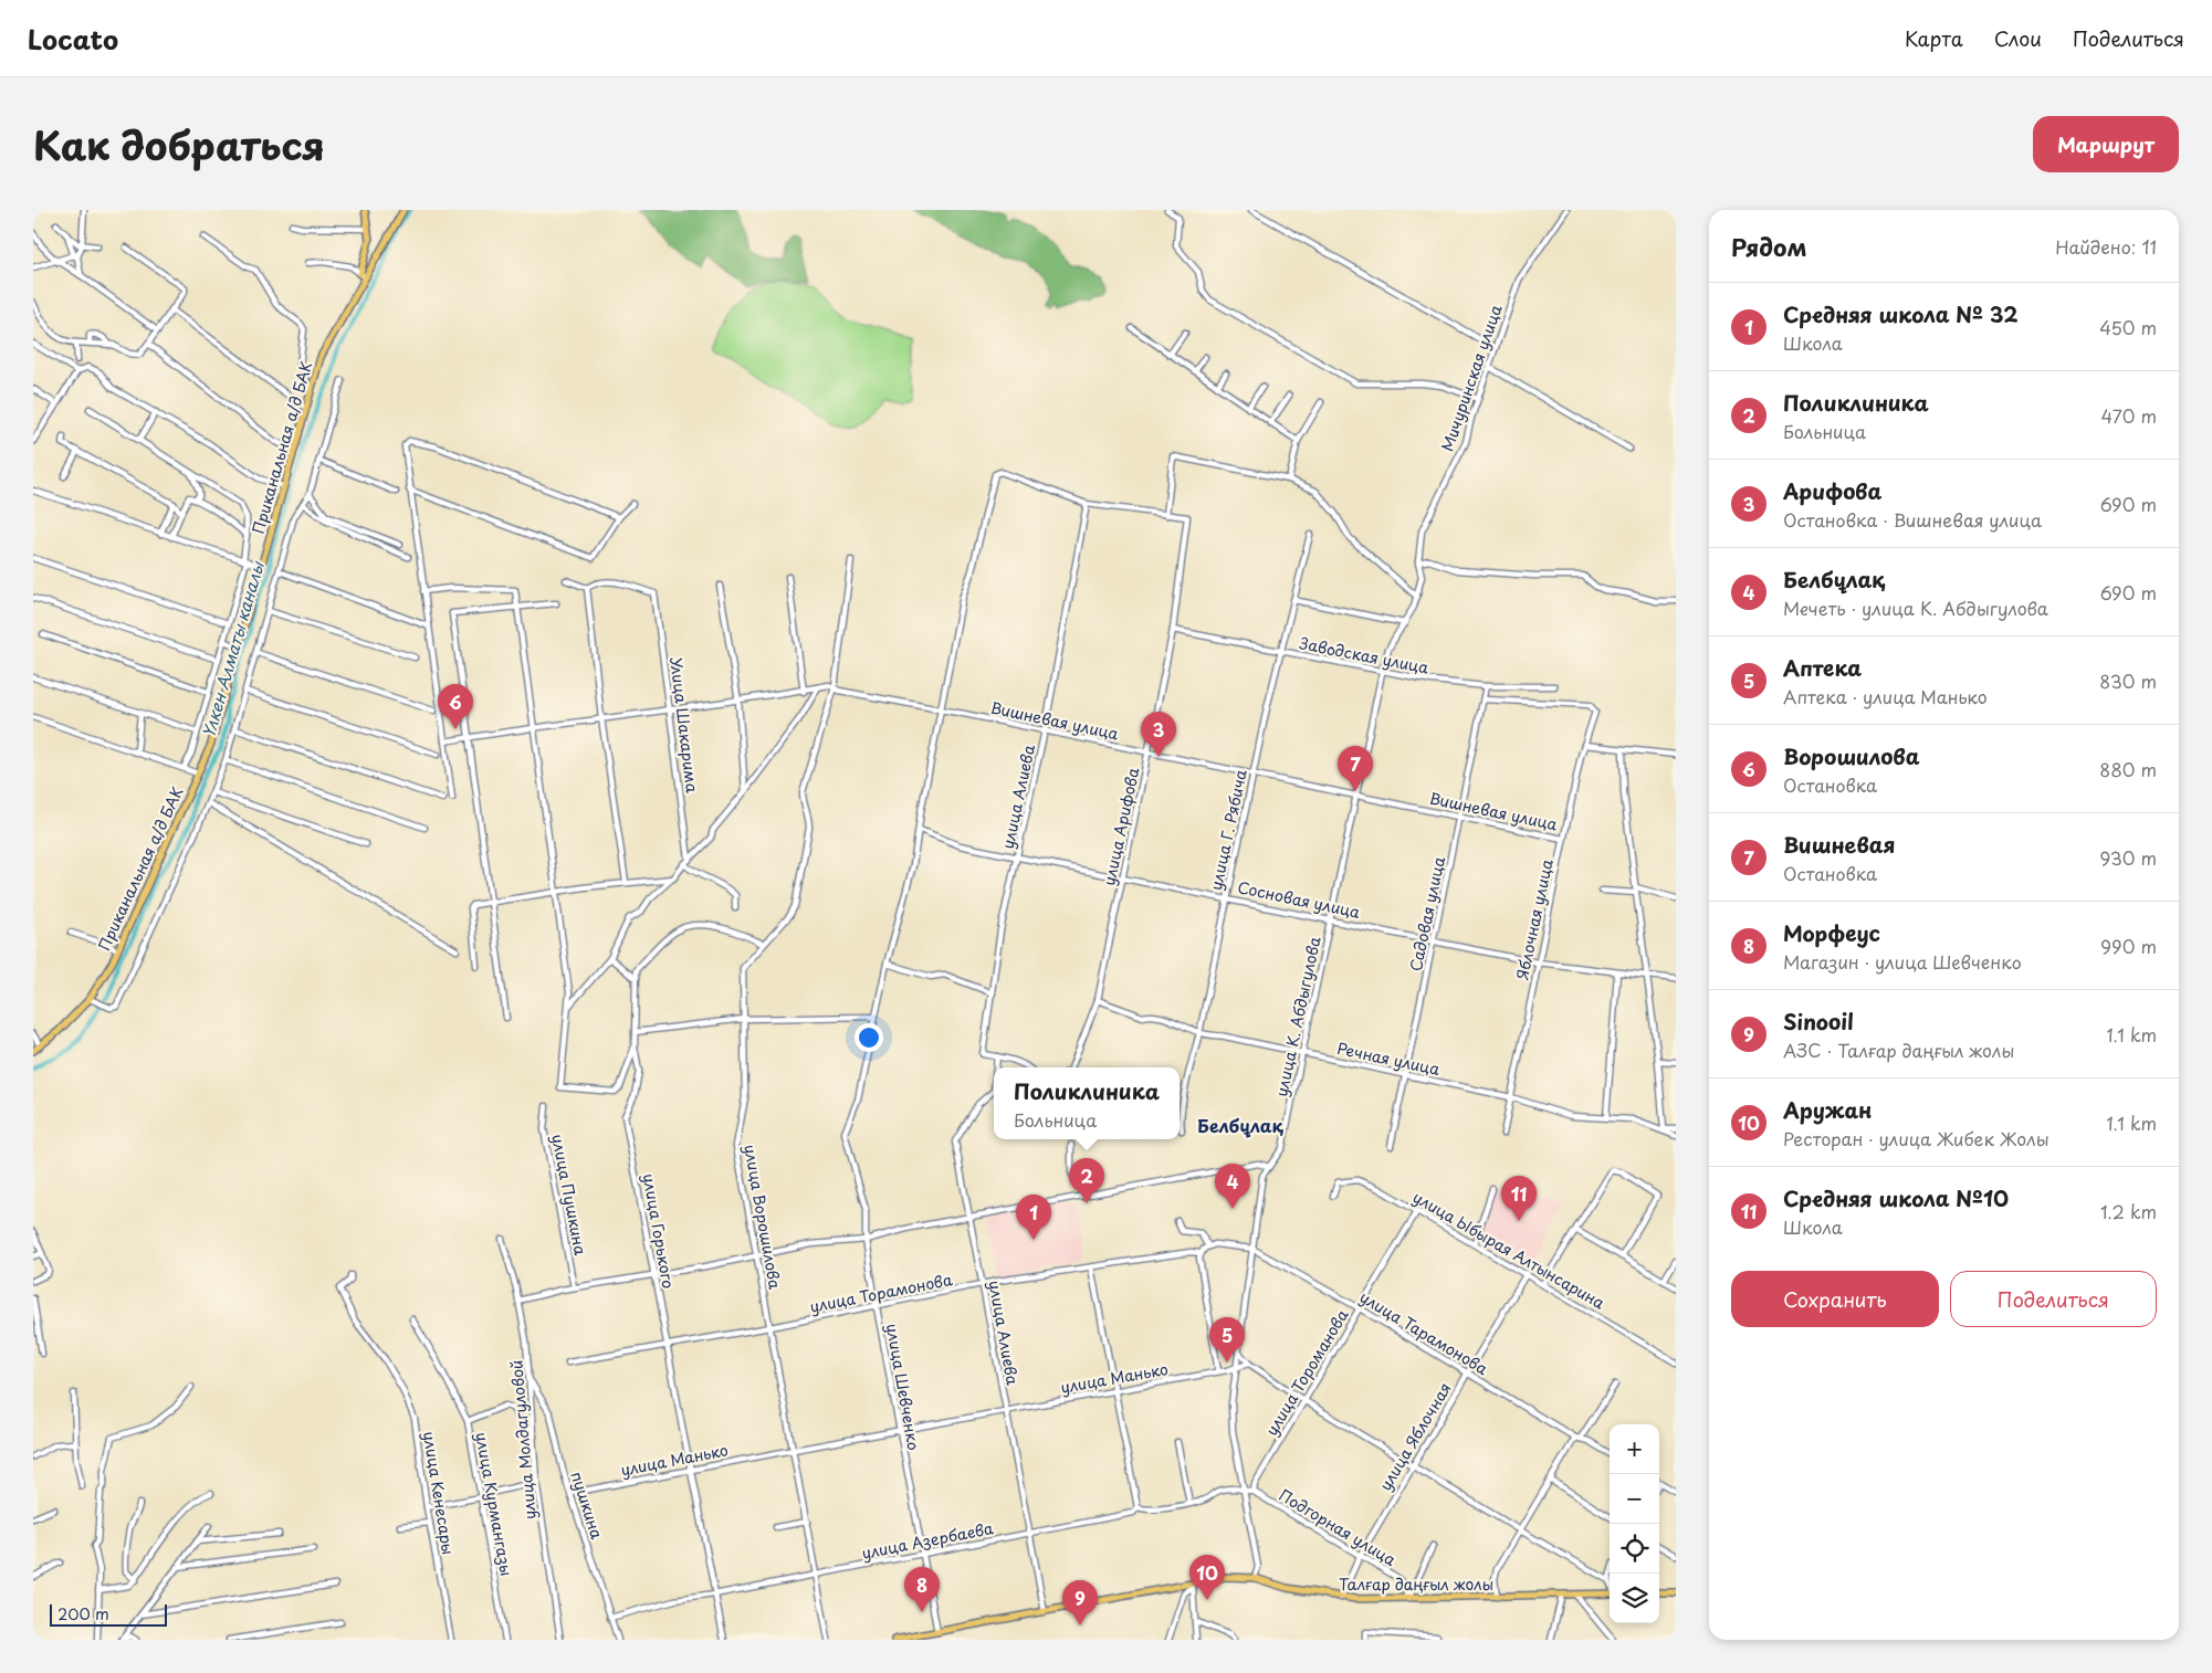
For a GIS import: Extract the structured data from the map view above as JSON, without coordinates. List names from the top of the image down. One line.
{"streets":{"main road":["Приканальная а/д БАК","Талғар даңғыл жолы"],"street":["Мичуринская улица","Заводская улица","Вишневая улица","Улица Шакарима","улица Алиева","улица Арифова","улица Г. Рябича","Сосновая улица","Садовая улица","Яблочная улица","улица К. Абдыгулова","Речная улица","улица Пушкина","улица Ворошилова","улица Горького","улица Ыбырая Алтынсарина","улица Торамонова","улица Тарамонова","улица Тороманова","улица Манько","улица Шевченко","улица Яблочная","улица Молдагуловой","улица Кенесары","улица Курмангазы","пушкина","Подгорная улица","улица Азербаева"]},"crossings":[["Мичуринская улица","улица К. Абдыгулова"],["Заводская улица","улица Арифова"],["Заводская улица","улица Г. Рябича"],["Заводская улица","Садовая улица"],["Заводская улица","улица К. Абдыгулова"],["Вишневая улица","Улица Шакарима"],["Вишневая улица","улица Алиева"],["Вишневая улица","улица Арифова"],["Вишневая улица","улица Г. Рябича"],["Вишневая улица","Садовая улица"],["Вишневая улица","Яблочная улица"],["Вишневая улица","улица К. Абдыгулова"],["Вишневая улица","улица Ворошилова"],["Вишневая улица","улица Шевченко"],["улица Алиева","Сосновая улица"],["улица Алиева","улица Торамонова"],["улица Алиева","улица Манько"],["улица Алиева","улица Шевченко"],["улица Алиева","улица Азербаева"],["улица Алиева","Талғар даңғыл жолы"],["улица Арифова","Сосновая улица"],["улица Арифова","Речная улица"],["улица Г. Рябича","Сосновая улица"],["улица Г. Рябича","Речная улица"],["Сосновая улица","Садовая улица"],["Сосновая улица","Яблочная улица"],["Сосновая улица","улица К. Абдыгулова"],["Сосновая улица","улица Шевченко"],["Садовая улица","Яблочная улица"],["Садовая улица","Речная улица"],["Яблочная улица","Речная улица"],["улица К. Абдыгулова","Речная улица"],["улица К. Абдыгулова","улица Тарамонова"],["улица К. Абдыгулова","улица Манько"],["улица К. Абдыгулова","Подгорная улица"],["улица К. Абдыгулова","улица Азербаева"],["улица К. Абдыгулова","Талғар даңғыл жолы"],["улица Ворошилова","улица Торамонова"],["улица Ворошилова","улица Манько"],["улица Ворошилова","улица Азербаева"],["улица Горького","улица Торамонова"],["улица Горького","улица Манько"],["улица Горького","улица Азербаева"],["улица Ыбырая Алтынсарина","улица Тороманова"],["улица Ыбырая Алтынсарина","улица Яблочная"],["улица Торамонова","улица Шевченко"],["улица Тарамонова","улица Тороманова"],["улица Тарамонова","улица Яблочная"],["улица Тороманова","Подгорная улица"],["улица Манько","улица Шевченко"],["улица Манько","пушкина"],["улица Шевченко","улица Азербаева"],["улица Шевченко","Талғар даңғыл жолы"],["улица Яблочная","Подгорная улица"],["улица Яблочная","Талғар даңғыл жолы"],["улица Молдагуловой","пушкина"],["пушкина","улица Азербаева"],["Подгорная улица","улица Азербаева"],["Подгорная улица","Талғар даңғыл жолы"]],"districts":["Белбұлақ"],"water":["Үлкен Алматы каналы"],"scale_bar":"200 m","page":{"header":"Locato","nav":["Карта","Слои","Поделиться"],"title":"Как добраться","buttons":["Маршрут",["Сохранить","Поделиться"]],"heading":["Рядом","Найдено: 11"],"list":[{"mark":"1","name":"Средняя школа № 32","note":"Школа","value":"450 m"},{"mark":"2","name":"Поликлиника","note":"Больница","value":"470 m"},{"mark":"3","name":"Арифова","note":"Остановка · Вишневая улица","value":"690 m"},{"mark":"4","name":"Белбұлақ","note":"Мечеть · улица К. Абдыгулова","value":"690 m"},{"mark":"5","name":"Аптека","note":"Аптека · улица Манько","value":"830 m"},{"mark":"6","name":"Ворошилова","note":"Остановка","value":"880 m"},{"mark":"7","name":"Вишневая","note":"Остановка","value":"930 m"},{"mark":"8","name":"Морфеус","note":"Магазин · улица Шевченко","value":"990 m"},{"mark":"9","name":"Sinooil","note":"АЗС · Талғар даңғыл жолы","value":"1.1 km"},{"mark":"10","name":"Аружан","note":"Ресторан · улица Жибек Жолы","value":"1.1 km"},{"mark":"11","name":"Средняя школа №10","note":"Школа","value":"1.2 km"}],"pins":["6","3","7","2","4","11","1","5","10","8","9"],"popup":["Поликлиника","Больница"],"map_buttons":["+","−"],"scale":"200 m"}}
